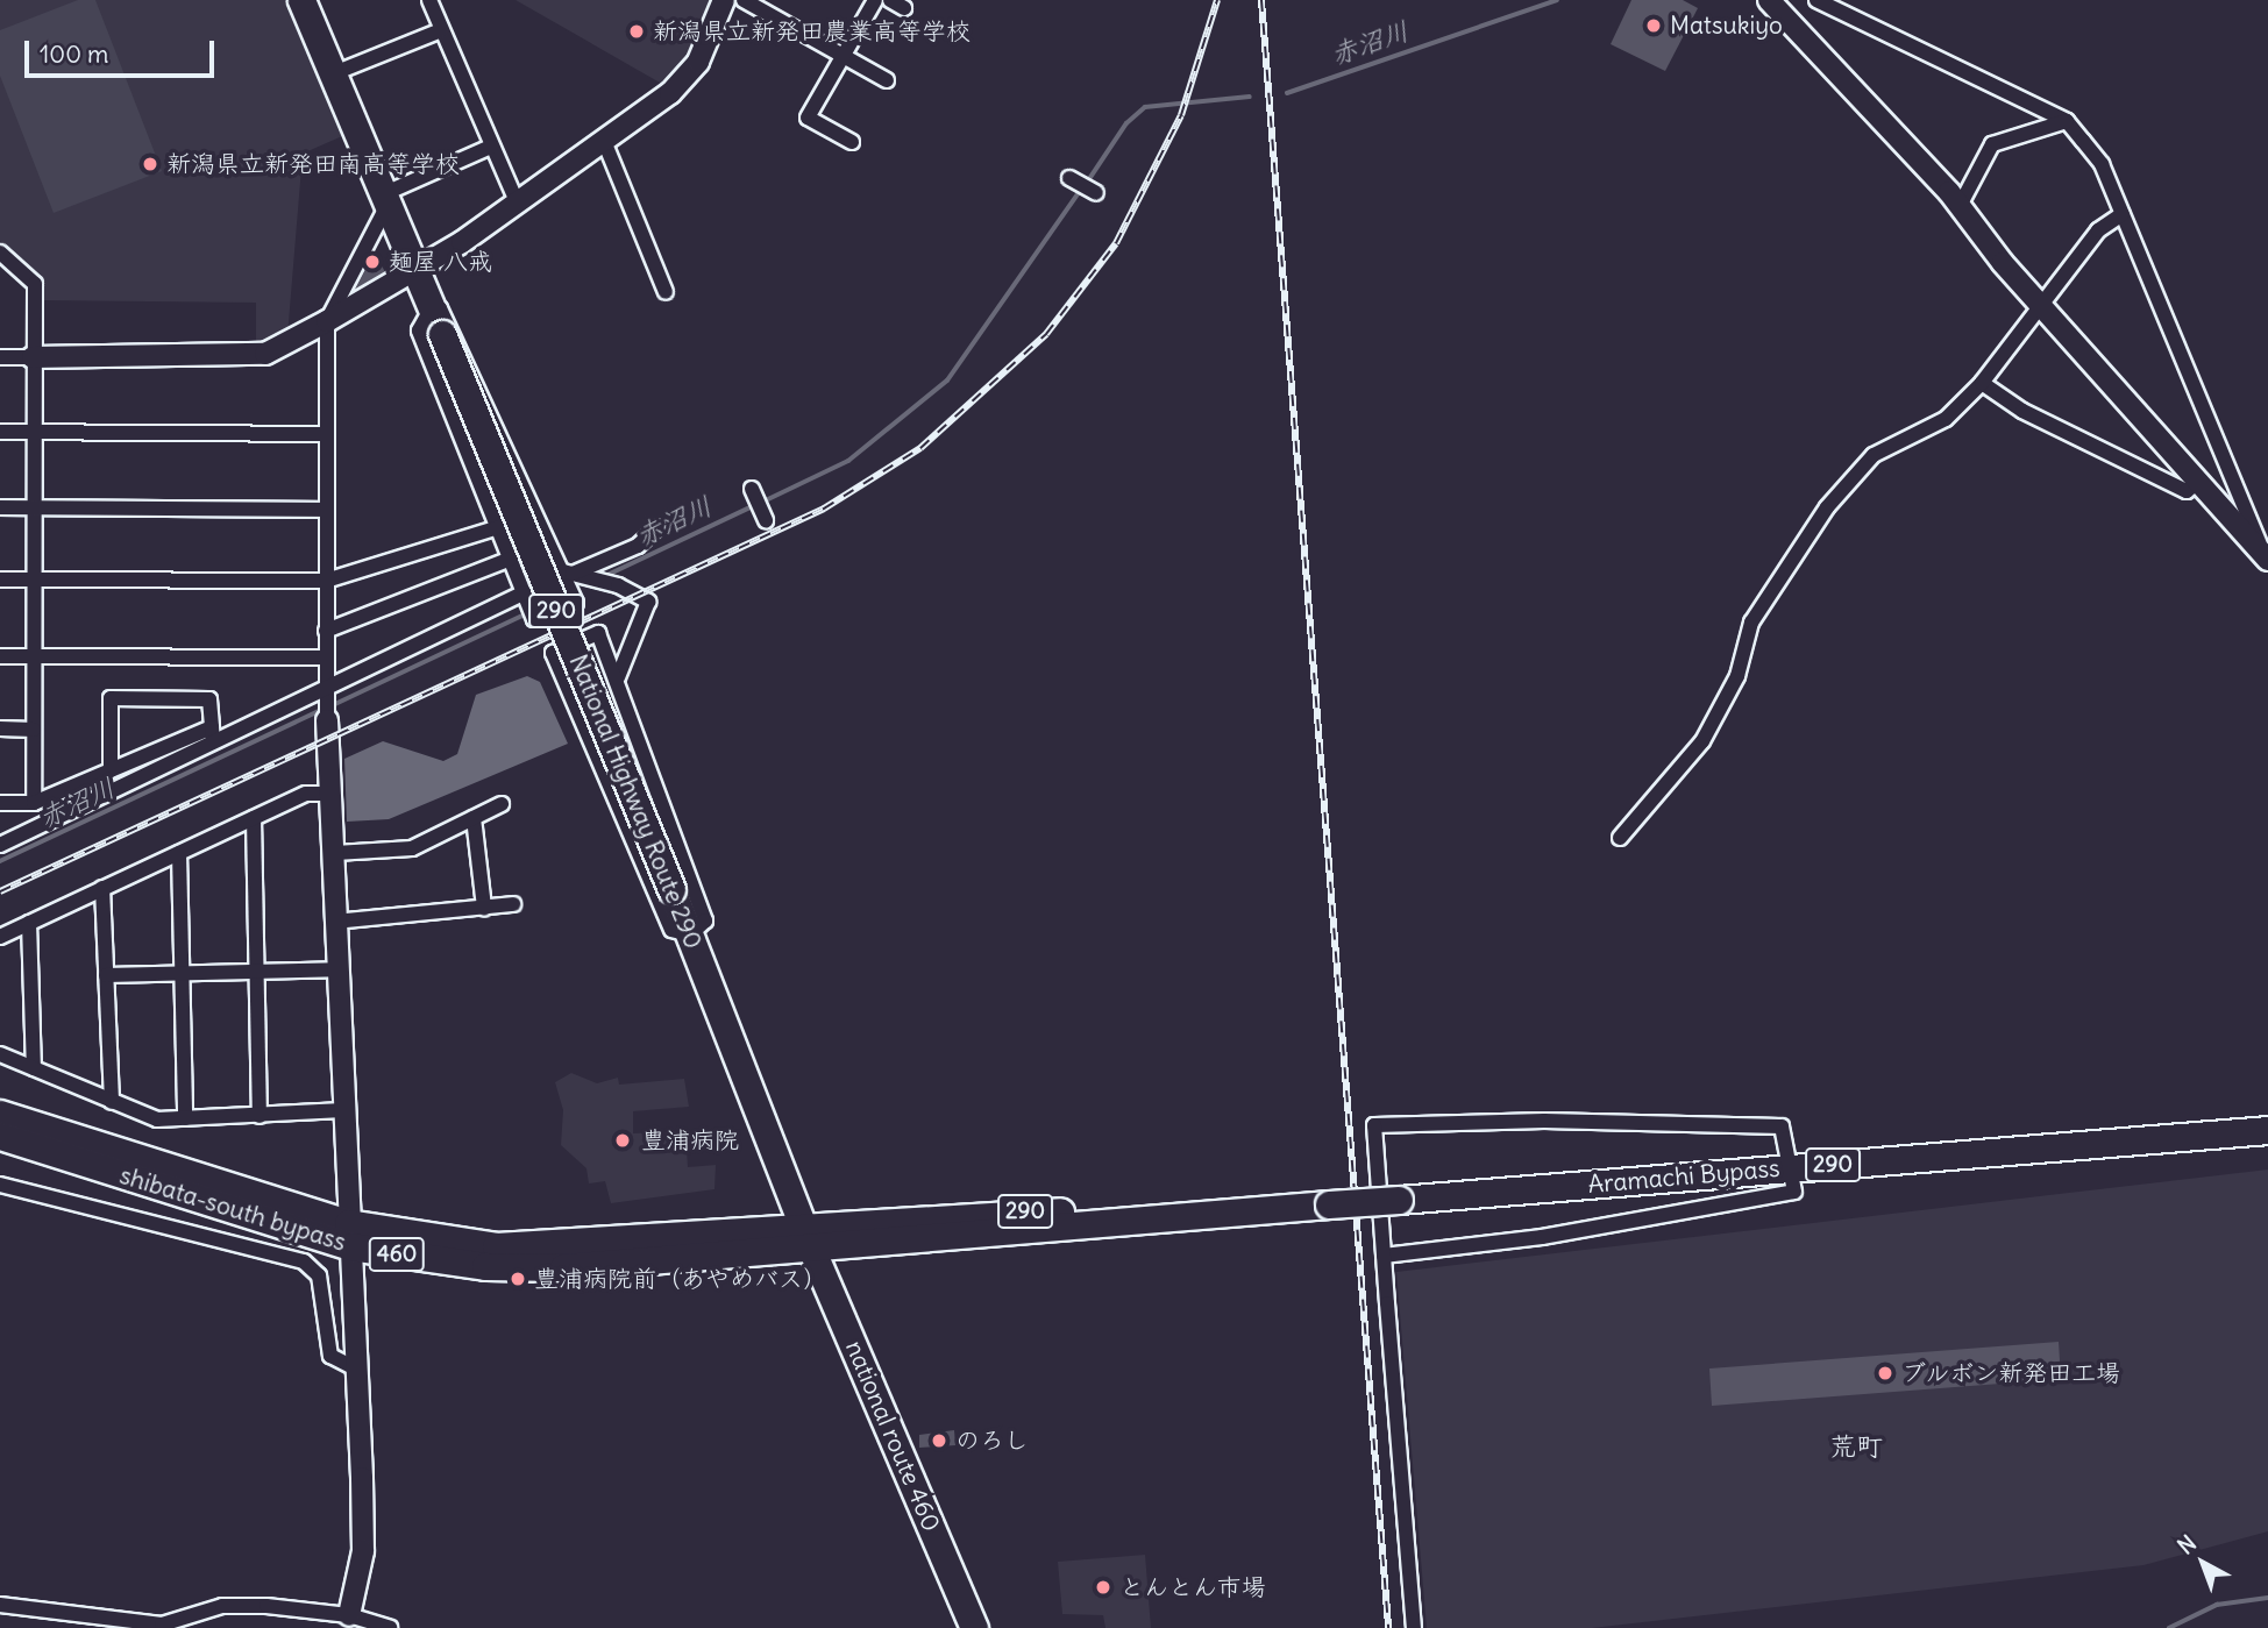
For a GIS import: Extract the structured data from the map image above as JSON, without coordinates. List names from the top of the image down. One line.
{"streets":{"highway":["290","National Highway Route 290","Aramachi Bypass","shibata-south bypass","460","national route 460"]},"crossings":[["National Highway Route 290","Aramachi Bypass"],["National Highway Route 290","shibata-south bypass"],["National Highway Route 290","national route 460"],["Aramachi Bypass","shibata-south bypass"],["Aramachi Bypass","national route 460"],["shibata-south bypass","national route 460"]],"districts":["荒町"],"water":["赤沼川"],"places":["Matsukiyo","新潟県立新発田農業高等学校","新潟県立新発田南高等学校","麺屋 八戒","豊浦病院","豊浦病院前（あやめバス）","ブルボン新発田工場","のろし","とんとん市場"],"scale_bar":"100 m","north":"top left"}
